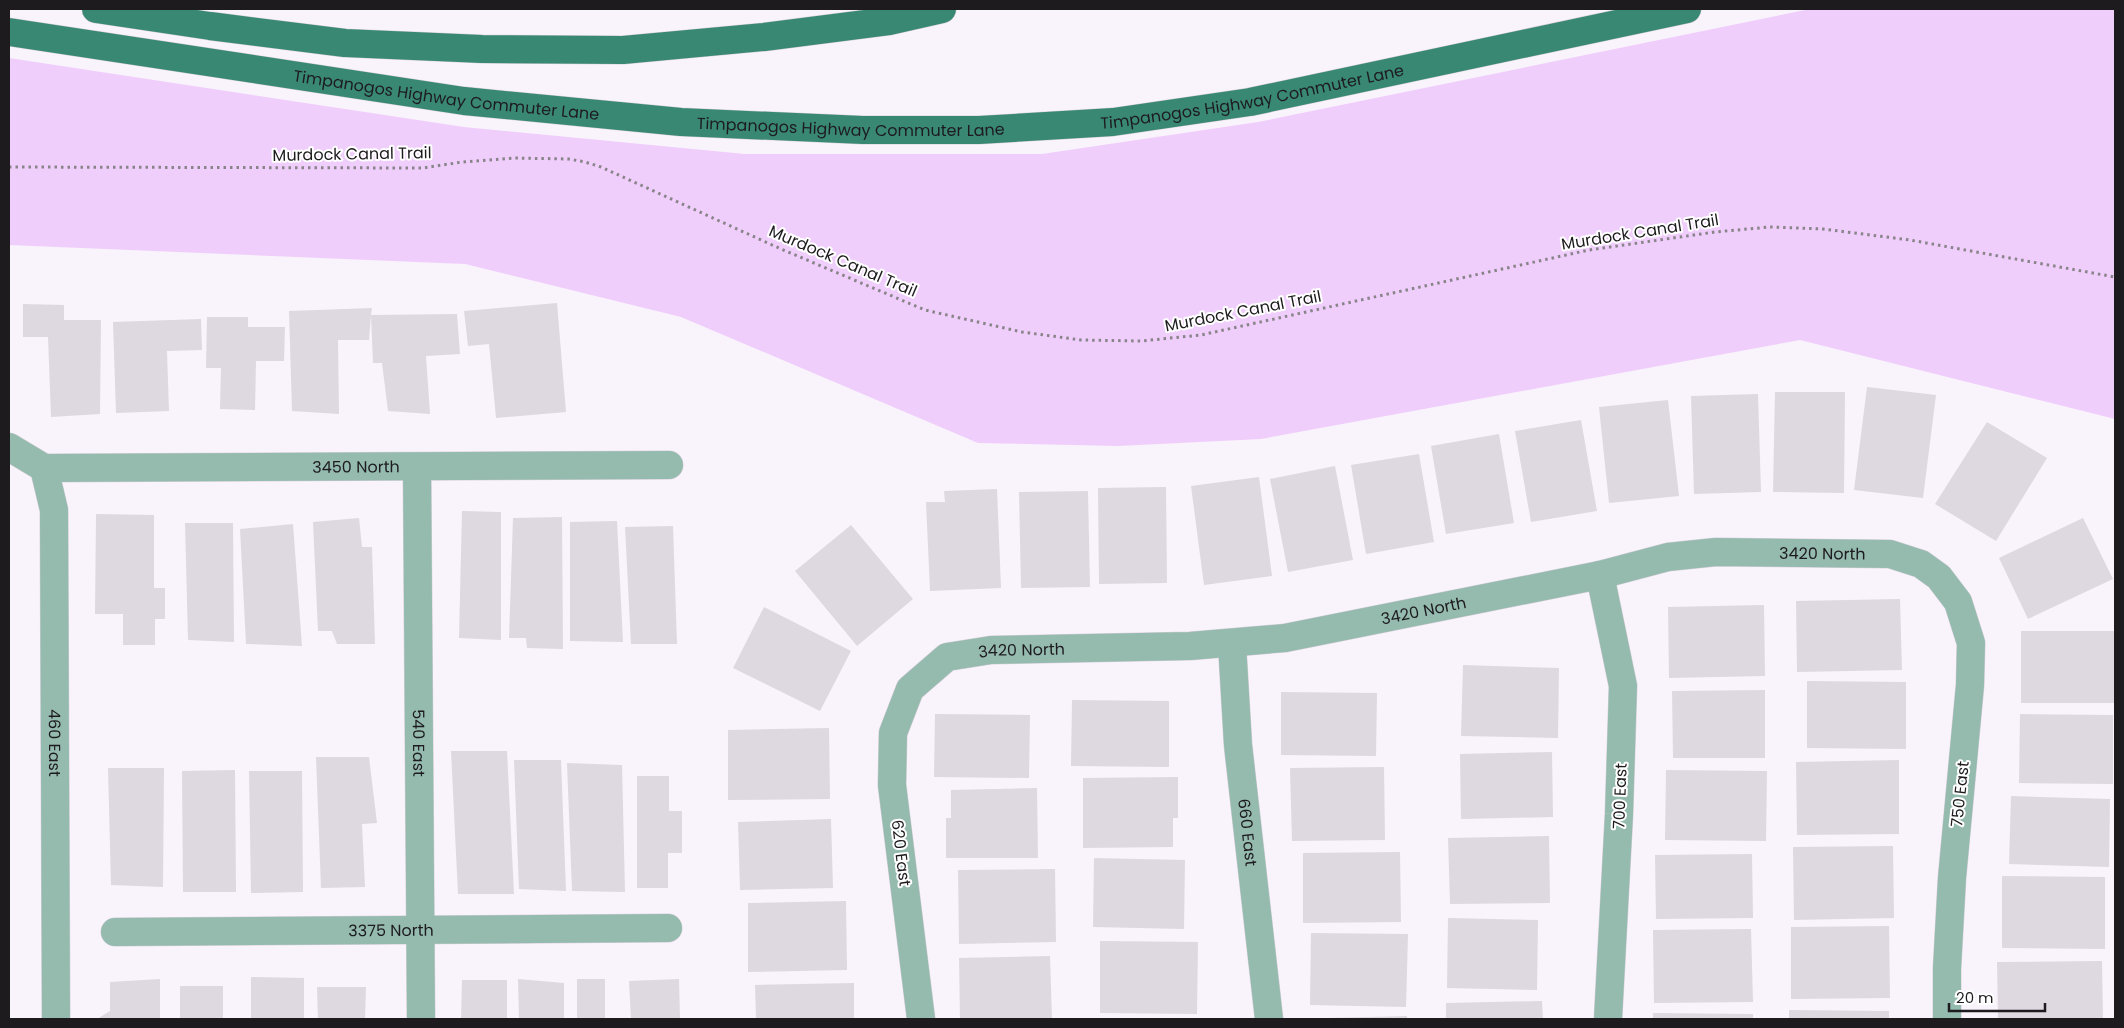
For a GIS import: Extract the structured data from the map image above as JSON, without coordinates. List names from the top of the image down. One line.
{"streets":{"main road":["Timpanogos Highway Commuter Lane"],"street":["3450 North","3420 North","460 East","540 East","750 East","700 East","660 East","620 East","3375 North"],"path":["Murdock Canal Trail"]},"crossings":[["3450 North","460 East"],["3450 North","540 East"],["3420 North","750 East"],["3420 North","700 East"],["3420 North","660 East"],["3420 North","620 East"],["540 East","3375 North"]],"scale_bar":"20 m"}
